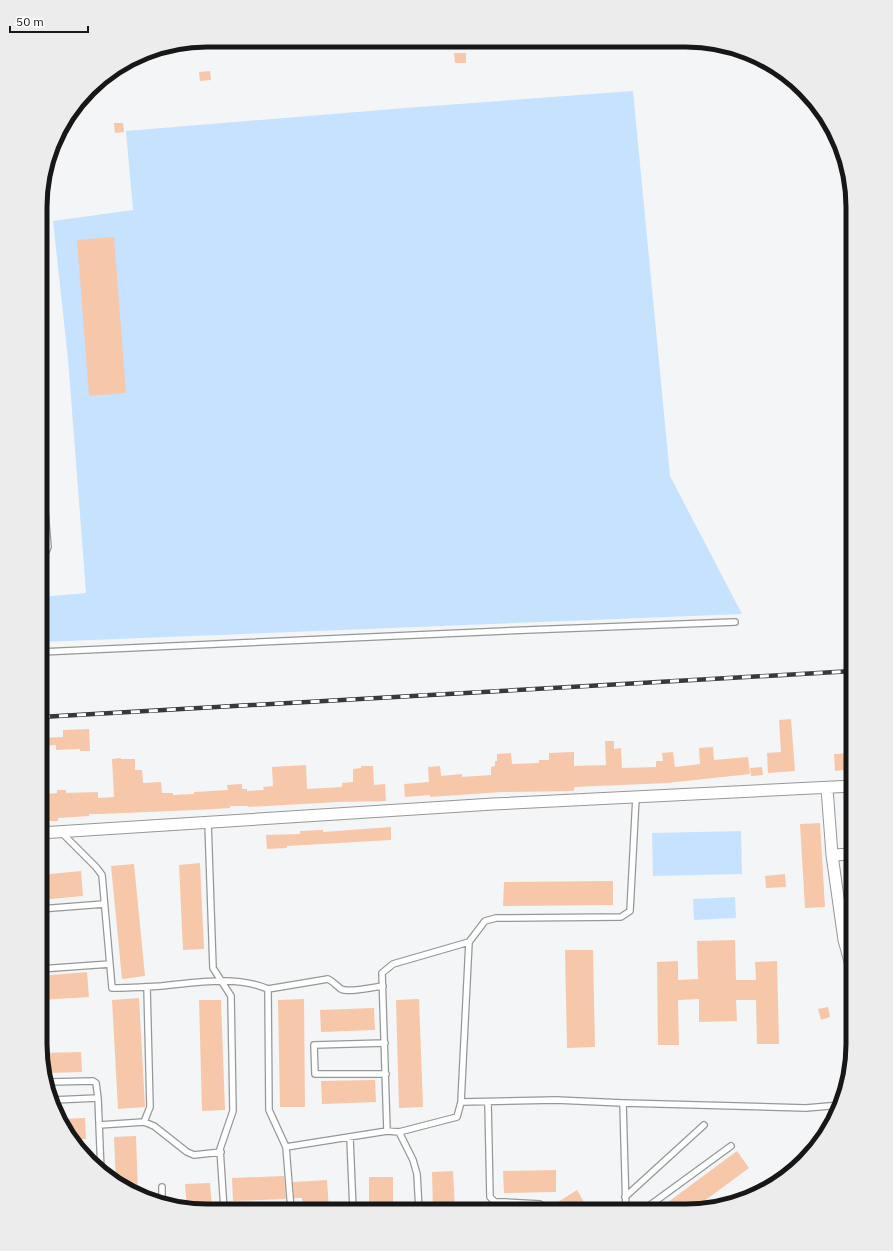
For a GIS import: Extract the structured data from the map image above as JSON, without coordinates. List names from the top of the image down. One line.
{"scale_bar":"50 m"}
